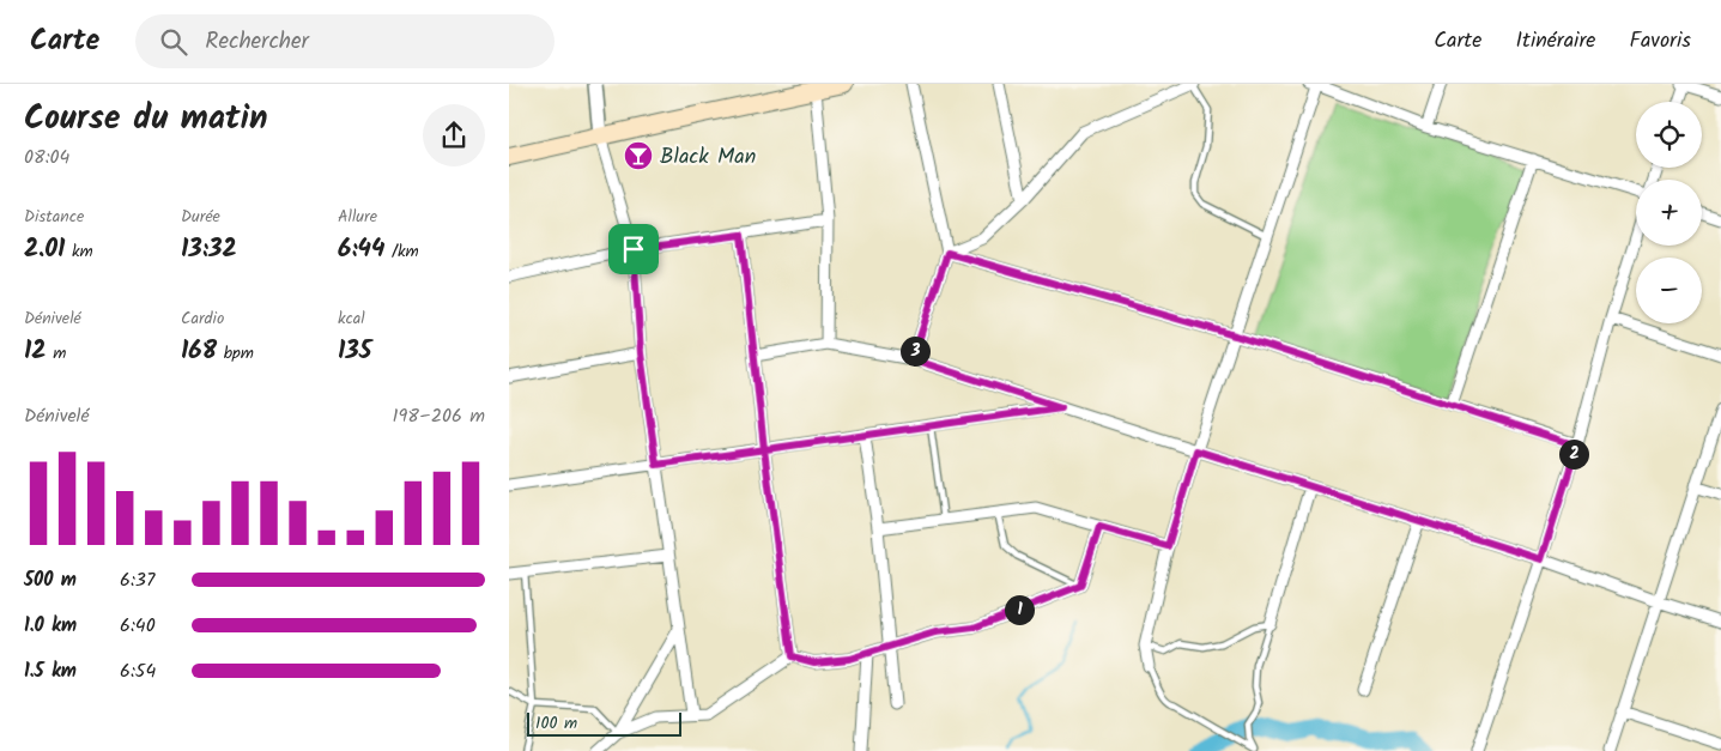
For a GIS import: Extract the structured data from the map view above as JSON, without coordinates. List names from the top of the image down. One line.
{"places":{"bar":["Black Man"]},"scale_bar":"100 m","page":{"header":"Carte","search":"Rechercher","nav":["Carte","Itinéraire","Favoris"],"heading":["Course du matin","08:04"],"map_buttons":["+","−"],"stats":[["Distance","2.01 km"],["Durée","13:32"],["Allure","6:44 /km"],["Dénivelé","12 m"],["Cardio","168 bpm"],["kcal","135"]],"pins":["3","2","1"],"chart":["Dénivelé","198–206 m"],"list":[{"name":"500 m","note":"6:37"},{"name":"1.0 km","note":"6:40"},{"name":"1.5 km","note":"6:54"}],"scale":"100 m"}}
